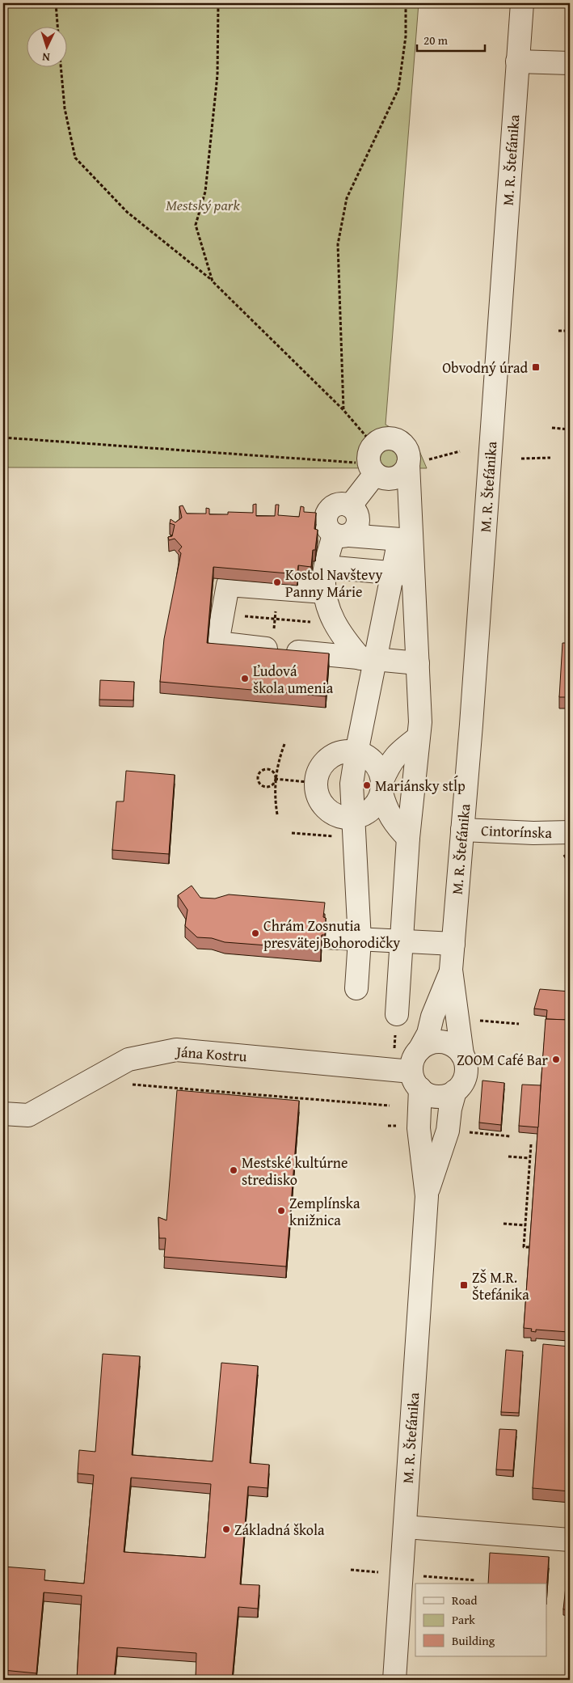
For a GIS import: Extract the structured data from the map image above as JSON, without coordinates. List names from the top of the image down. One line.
{"streets":{"street":["M. R. Štefánika","Cintorínska","Jána Kostru"]},"crossings":[["M. R. Štefánika","Cintorínska"],["M. R. Štefánika","Jána Kostru"]],"parks":["Mestský park"],"places":{"transit":["Obvodný úrad","ZŠ M.R. Štefánika"],"other":["Kostol Navštevy Panny Márie","Ľudová škola umenia","Mariánsky stĺp","Chrám Zosnutia presvätej Bohorodičky","ZOOM Café Bar","Mestské kultúrne stredisko","Zemplínska knižnica","Základná škola"]},"legend":["Road","Park","Building"],"scale_bar":"20 m","north":"bottom"}
